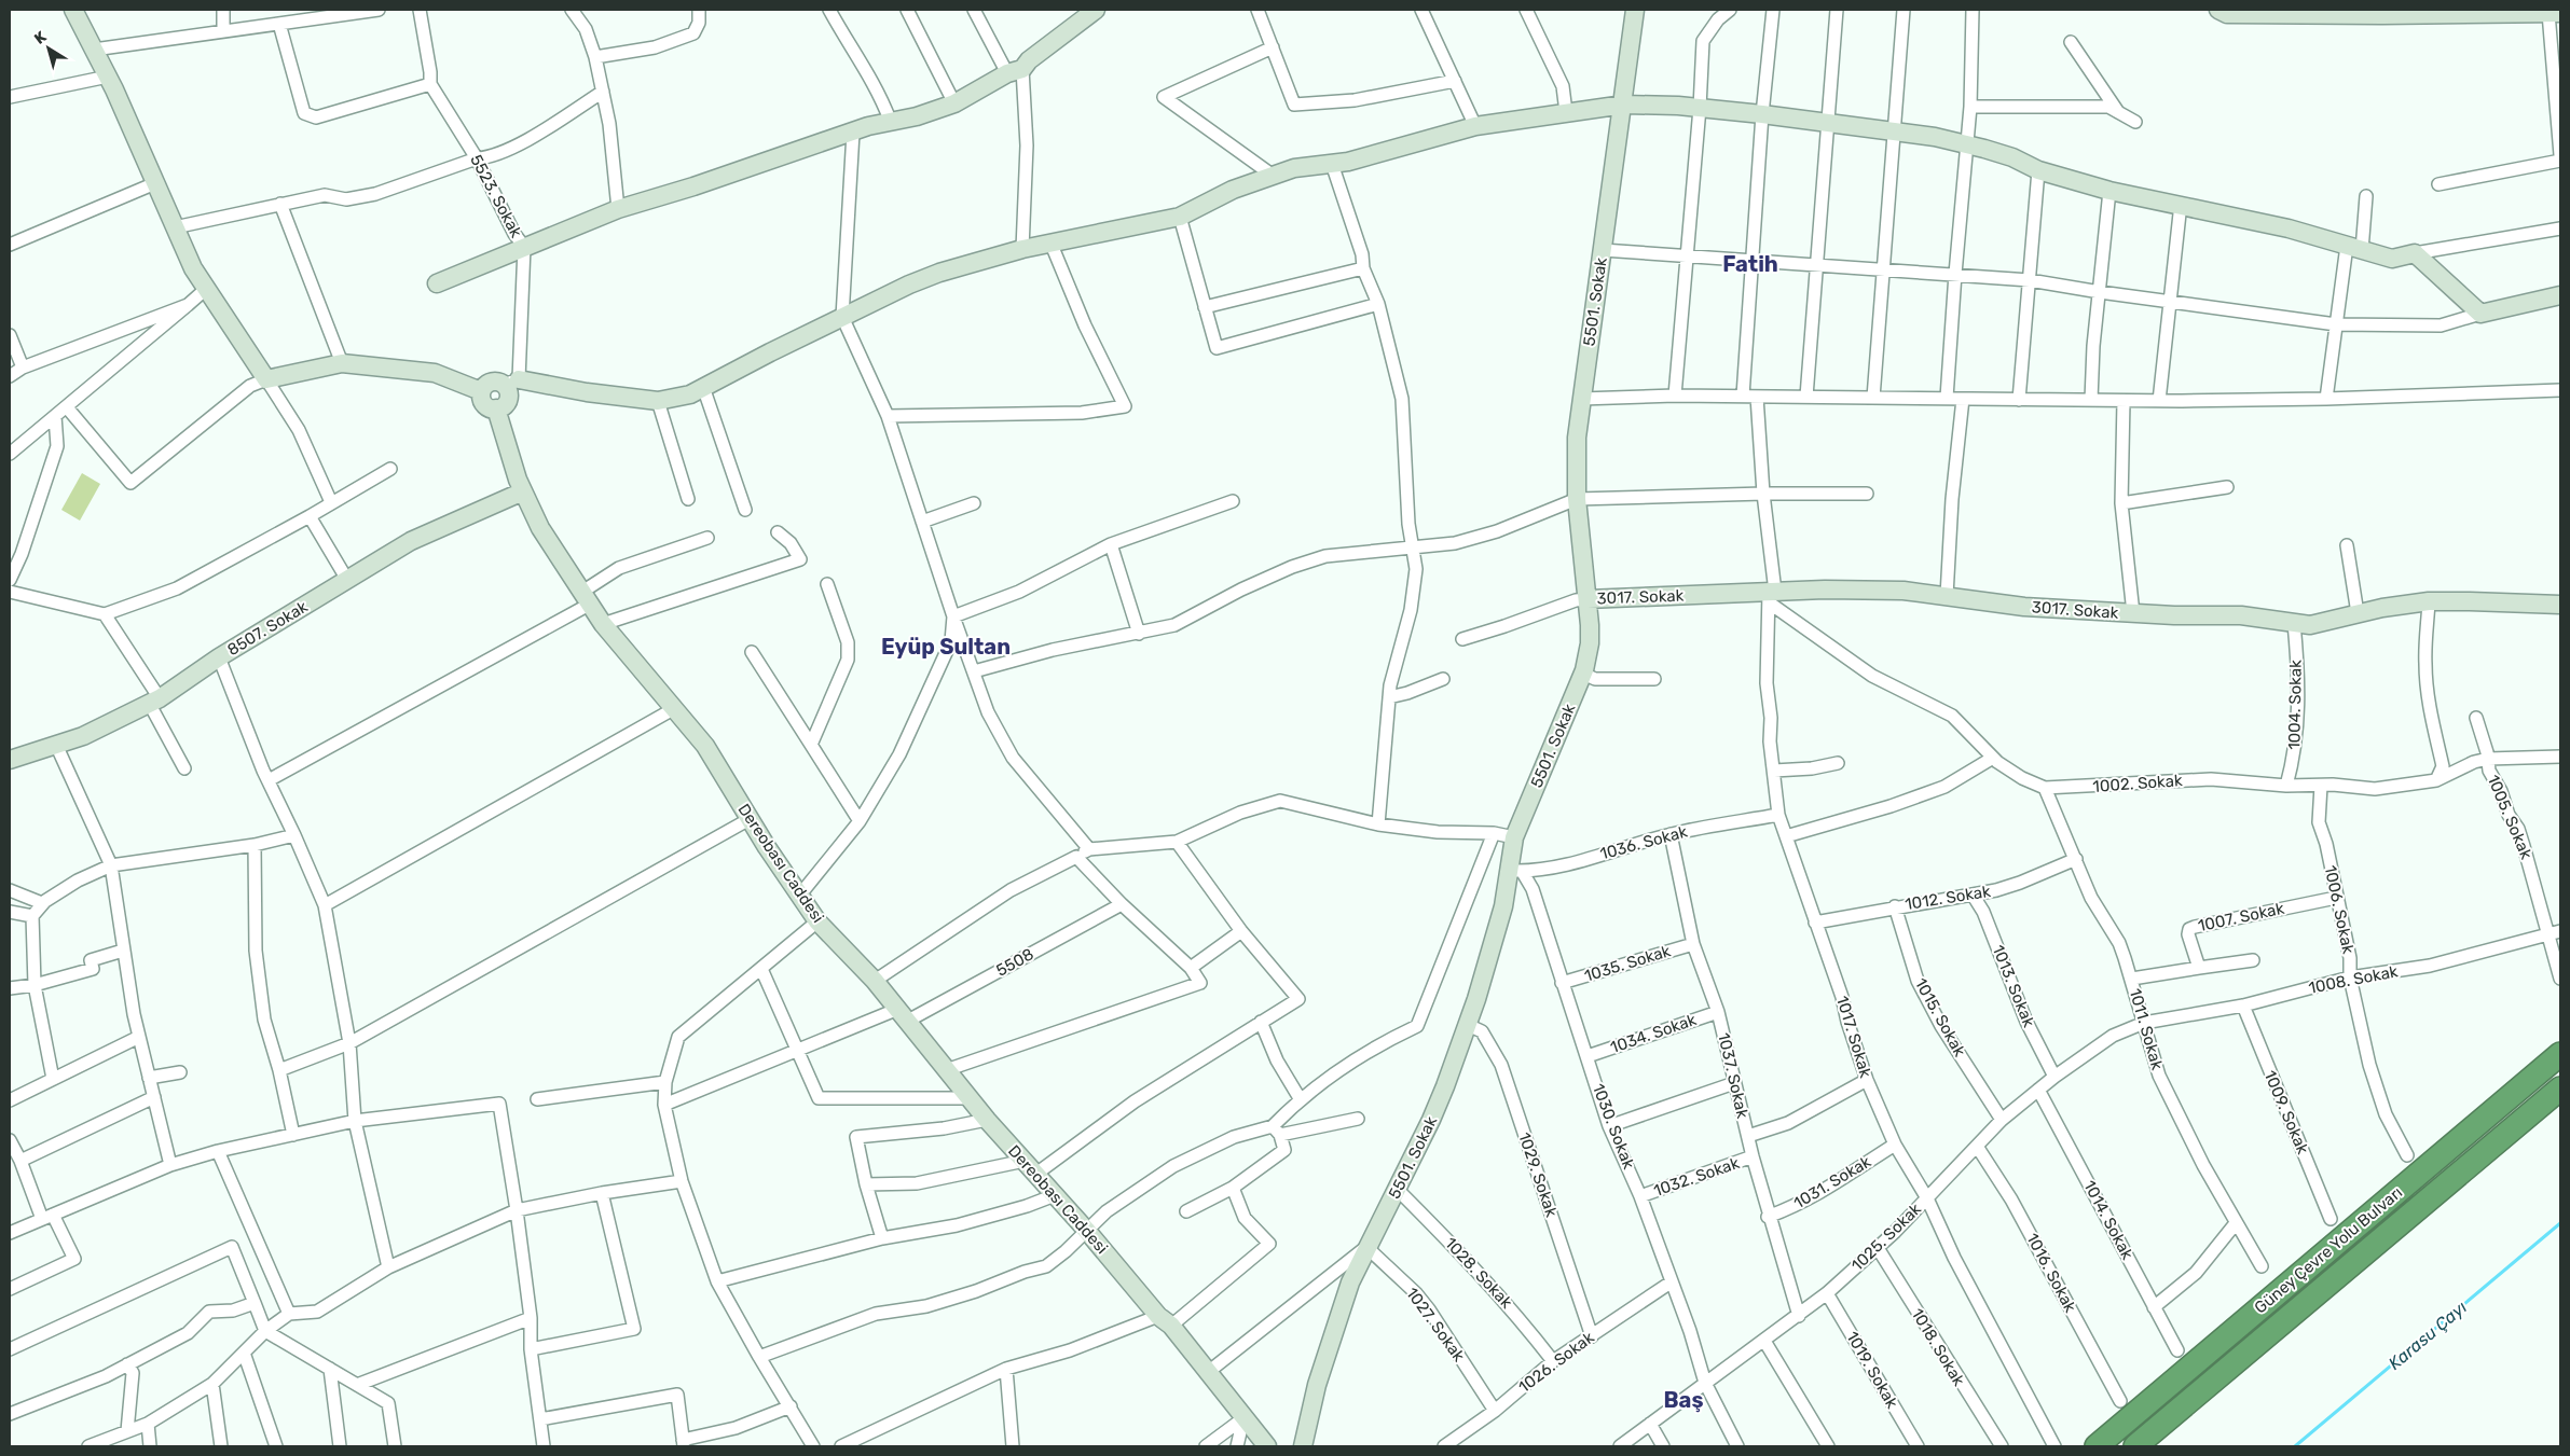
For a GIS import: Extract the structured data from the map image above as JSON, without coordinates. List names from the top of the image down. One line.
{"streets":{"highway":["Güney Çevre Yolu Bulvarı"],"street":["5523. Sokak","5501. Sokak","3017. Sokak","8507. Sokak","1004. Sokak","1002. Sokak","1005. Sokak","1036. Sokak","Dereobası Caddesi","1012. Sokak","1006. Sokak","1007. Sokak","5508","1035. Sokak","1008. Sokak","1013. Sokak","1015. Sokak","1011. Sokak","1034. Sokak","1017. Sokak","1037. Sokak","1009. Sokak","1030. Sokak","1029. Sokak","1032. Sokak","1031. Sokak","1014. Sokak","1025. Sokak","1028. Sokak","1016. Sokak","1027. Sokak","1018. Sokak","1026. Sokak","1019. Sokak"]},"crossings":[["5501. Sokak","3017. Sokak"],["5501. Sokak","1036. Sokak"],["5501. Sokak","1030. Sokak"],["5501. Sokak","1029. Sokak"],["5501. Sokak","1028. Sokak"],["5501. Sokak","1027. Sokak"],["3017. Sokak","1004. Sokak"],["3017. Sokak","1002. Sokak"],["3017. Sokak","1017. Sokak"],["8507. Sokak","Dereobası Caddesi"],["1004. Sokak","1002. Sokak"],["1002. Sokak","1005. Sokak"],["1002. Sokak","1006. Sokak"],["1002. Sokak","1011. Sokak"],["1002. Sokak","1017. Sokak"],["1005. Sokak","1008. Sokak"],["1036. Sokak","1017. Sokak"],["1036. Sokak","1037. Sokak"],["1036. Sokak","1030. Sokak"],["Dereobası Caddesi","5508"],["1012. Sokak","1013. Sokak"],["1012. Sokak","1015. Sokak"],["1012. Sokak","1011. Sokak"],["1012. Sokak","1017. Sokak"],["1006. Sokak","1007. Sokak"],["1006. Sokak","1008. Sokak"],["1035. Sokak","1037. Sokak"],["1035. Sokak","1030. Sokak"],["1008. Sokak","1011. Sokak"],["1008. Sokak","1009. Sokak"],["1008. Sokak","1025. Sokak"],["1013. Sokak","1025. Sokak"],["1015. Sokak","1025. Sokak"],["1011. Sokak","1025. Sokak"],["1034. Sokak","1037. Sokak"],["1034. Sokak","1030. Sokak"],["1017. Sokak","1031. Sokak"],["1017. Sokak","1025. Sokak"],["1037. Sokak","1032. Sokak"],["1037. Sokak","1031. Sokak"],["1037. Sokak","1025. Sokak"],["1030. Sokak","1032. Sokak"],["1030. Sokak","1025. Sokak"],["1030. Sokak","1026. Sokak"],["1029. Sokak","1026. Sokak"],["1014. Sokak","1025. Sokak"],["1025. Sokak","1016. Sokak"],["1025. Sokak","1018. Sokak"],["1025. Sokak","1019. Sokak"],["1028. Sokak","1026. Sokak"],["1027. Sokak","1026. Sokak"]],"districts":["Fatih","Eyüp Sultan","Baş"],"water":["Karasu Çayı"],"north":"top left"}
